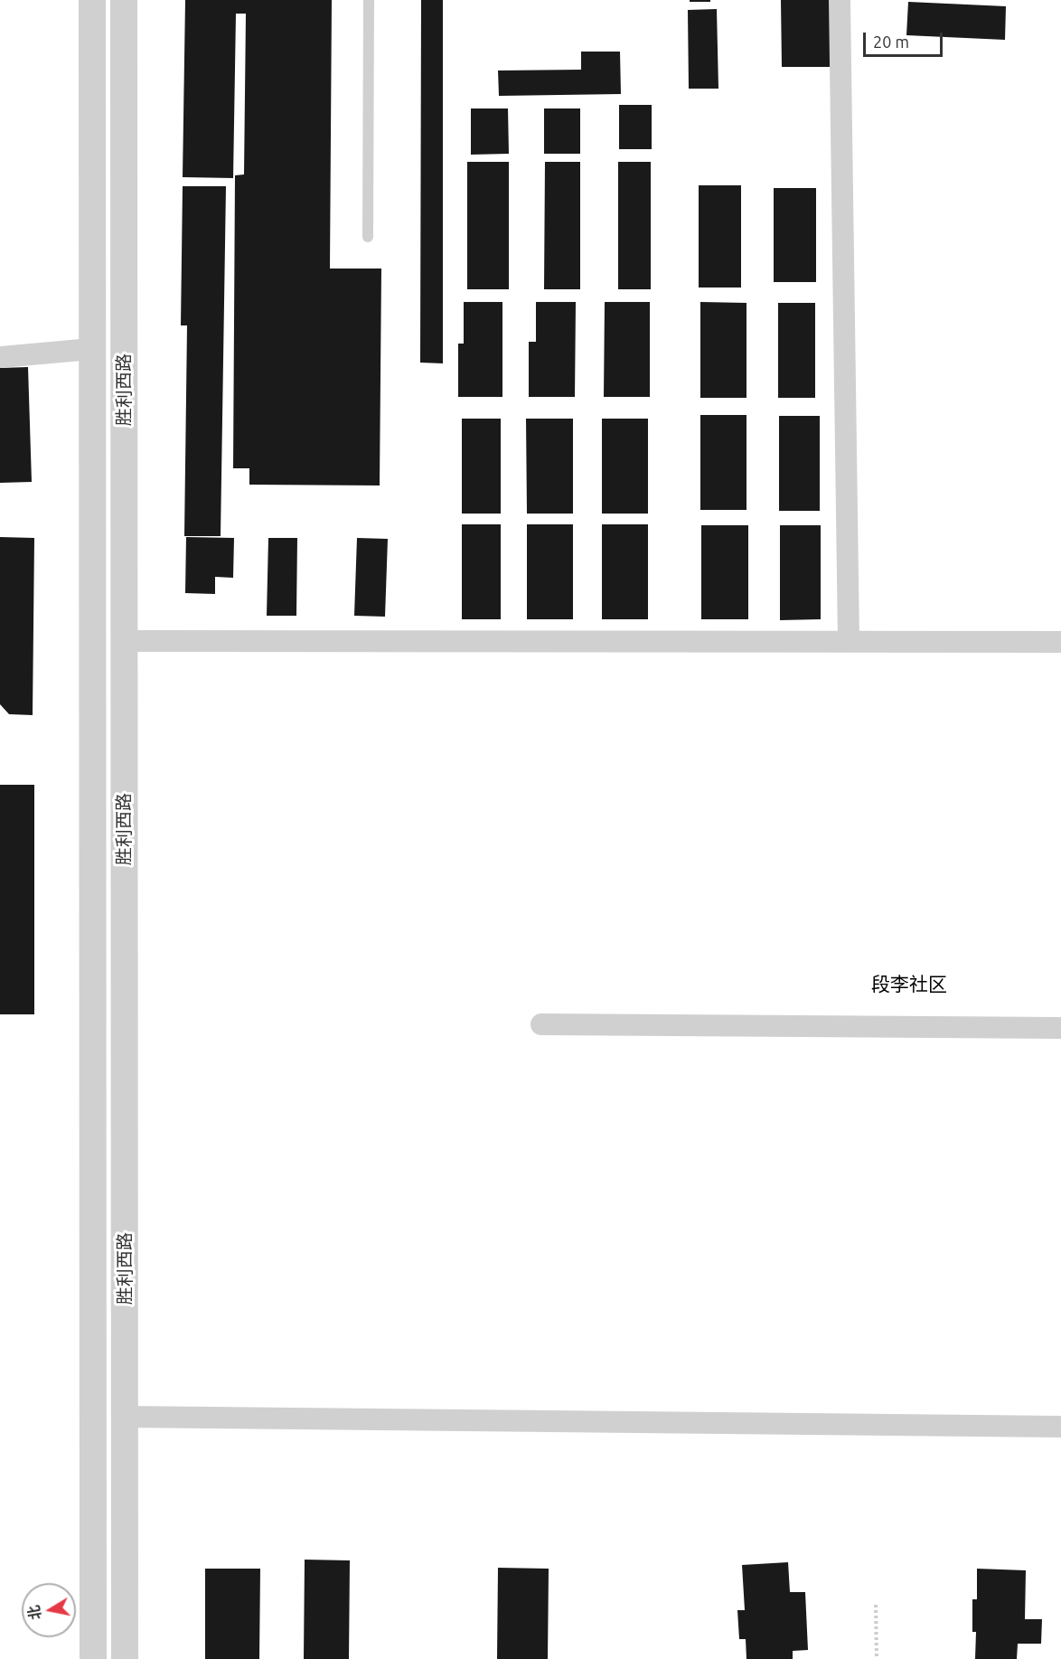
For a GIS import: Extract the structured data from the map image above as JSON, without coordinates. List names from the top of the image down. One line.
{"streets":{"street":["胜利西路"]},"districts":["段李社区"],"scale_bar":"20 m","north":"left"}
